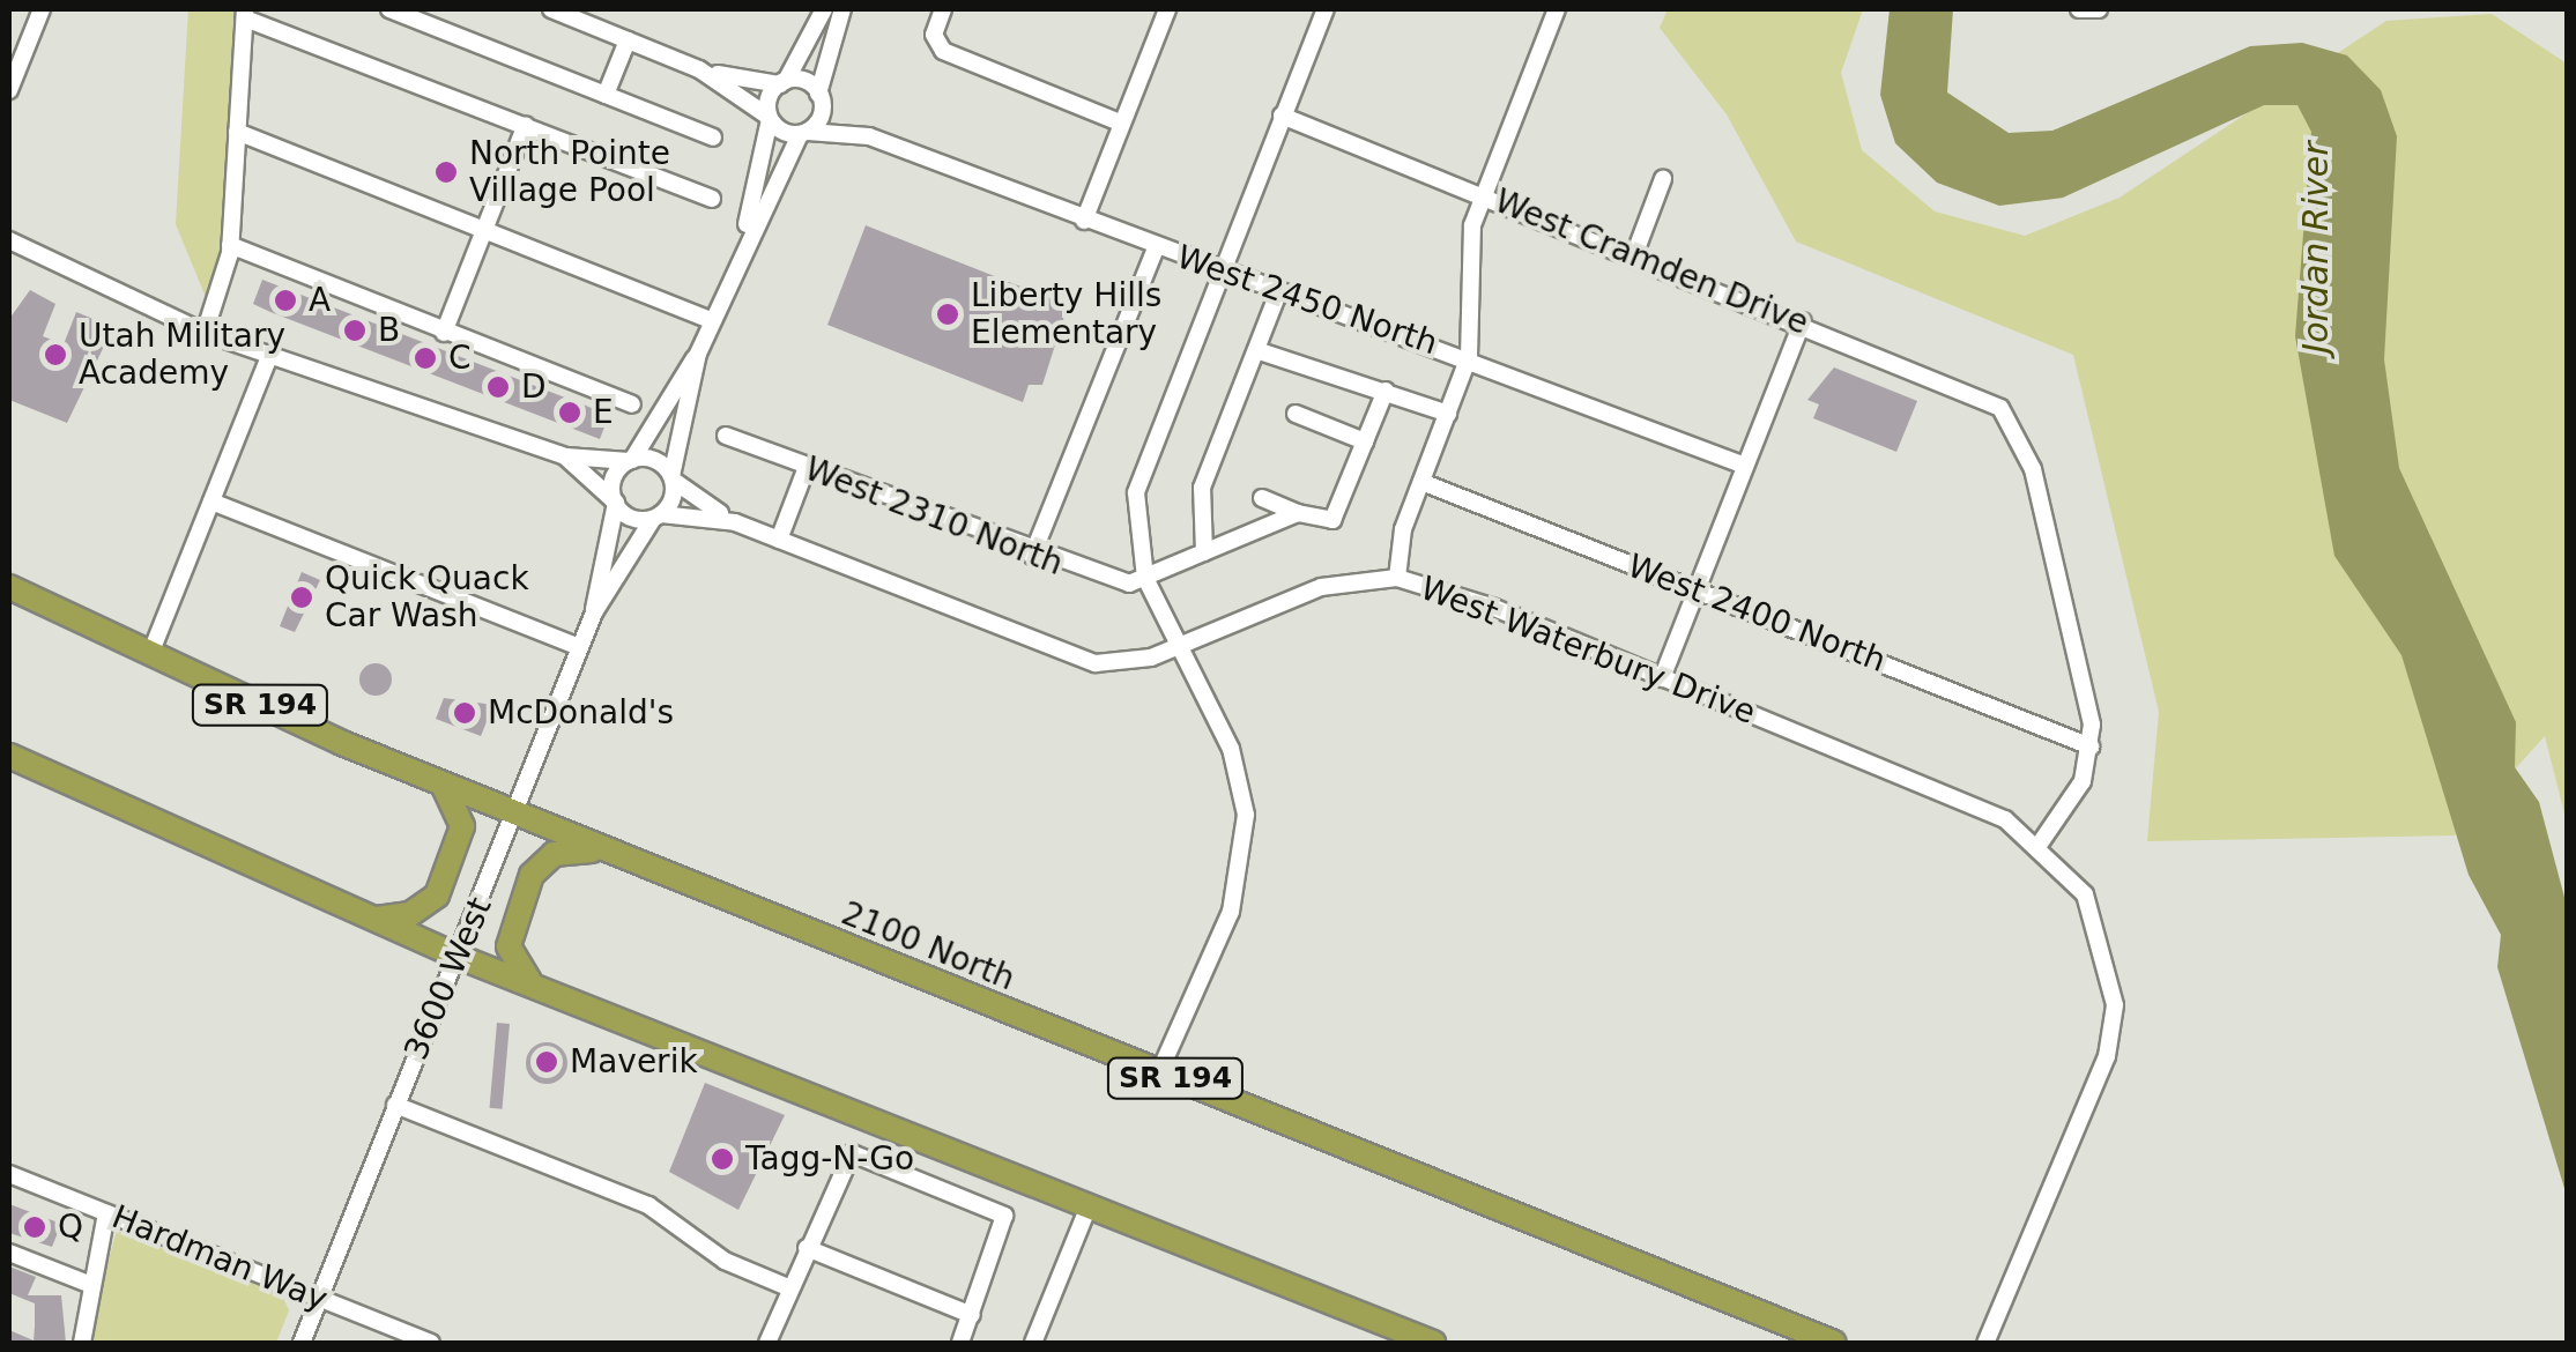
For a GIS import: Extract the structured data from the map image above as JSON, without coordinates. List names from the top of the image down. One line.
{"streets":{"highway":["SR 194","2100 North"],"street":["West Cramden Drive","West 2450 North","West 2310 North","West 2400 North","West Waterbury Drive","3600 West","Hardman Way"]},"crossings":[["West Cramden Drive","West 2400 North"],["2100 North","3600 West"],["3600 West","Hardman Way"]],"water":["Jordan River"],"places":["North Pointe Village Pool","A","Liberty Hills Elementary","B","Utah Military Academy","C","D","E","Quick Quack Car Wash","McDonald's","Maverik","Tagg-N-Go","Q"]}
